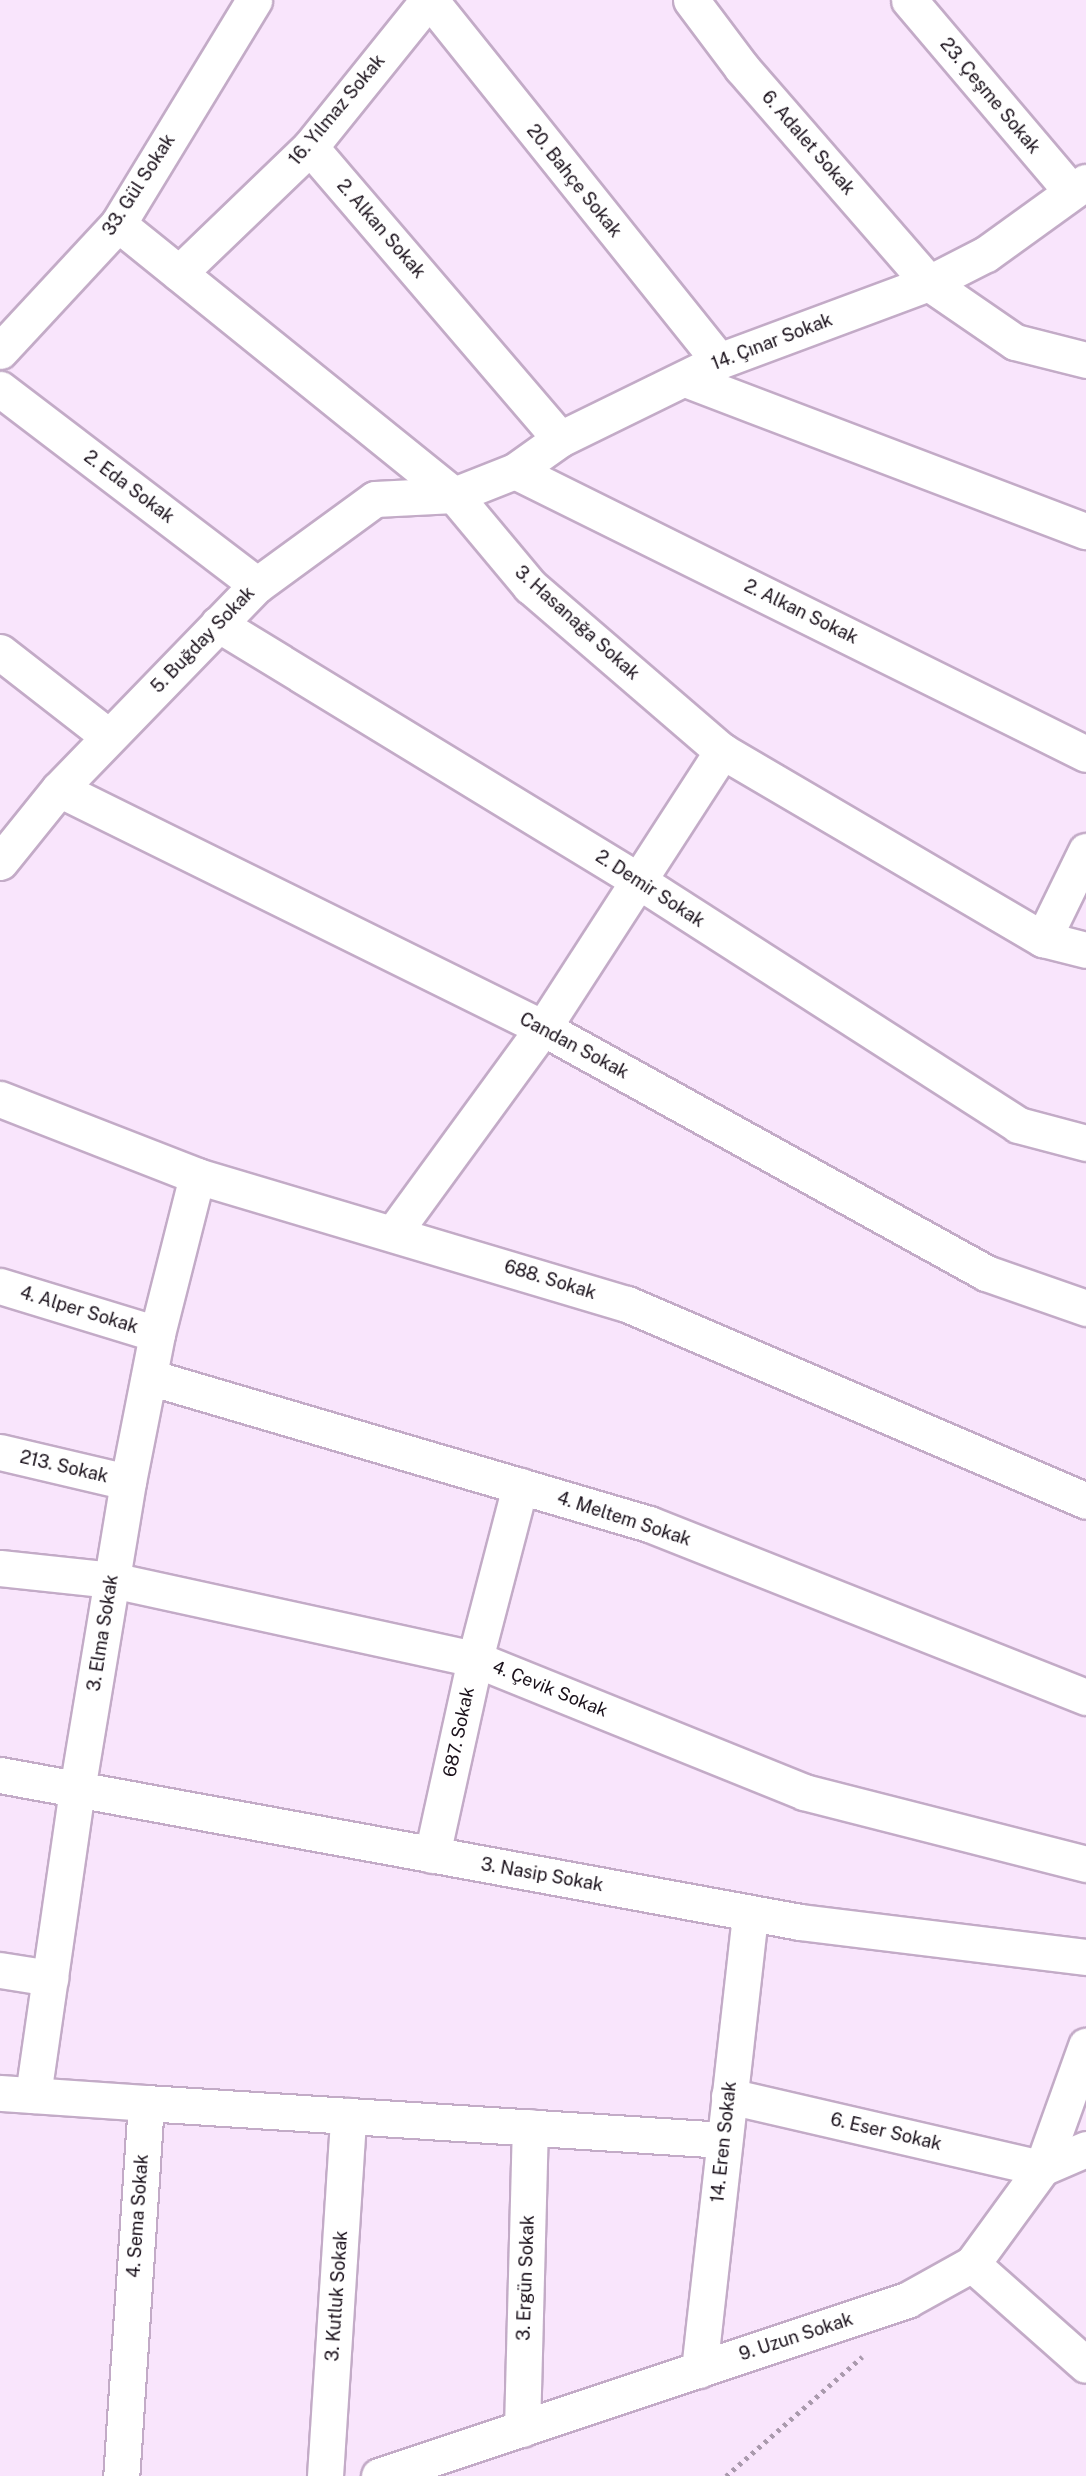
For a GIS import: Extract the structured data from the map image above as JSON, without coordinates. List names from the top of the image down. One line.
{"streets":{"street":["23. Çeşme Sokak","16. Yılmaz Sokak","6. Adalet Sokak","20. Bahçe Sokak","33. Gül Sokak","2. Alkan Sokak","14. Çınar Sokak","2. Eda Sokak","3. Hasanağa Sokak","5. Buğday Sokak","2. Demir Sokak","Candan Sokak","688. Sokak","4. Alper Sokak","213. Sokak","4. Meltem Sokak","3. Elma Sokak","4. Çevik Sokak","687. Sokak","3. Nasip Sokak","6. Eser Sokak","14. Eren Sokak","4. Sema Sokak","3. Ergün Sokak","3. Kutluk Sokak","9. Uzun Sokak"]},"crossings":[["23. Çeşme Sokak","14. Çınar Sokak"],["16. Yılmaz Sokak","20. Bahçe Sokak"],["16. Yılmaz Sokak","2. Alkan Sokak"],["16. Yılmaz Sokak","3. Hasanağa Sokak"],["6. Adalet Sokak","14. Çınar Sokak"],["20. Bahçe Sokak","14. Çınar Sokak"],["33. Gül Sokak","3. Hasanağa Sokak"],["2. Alkan Sokak","14. Çınar Sokak"],["14. Çınar Sokak","3. Hasanağa Sokak"],["14. Çınar Sokak","5. Buğday Sokak"],["2. Eda Sokak","5. Buğday Sokak"],["3. Hasanağa Sokak","5. Buğday Sokak"],["5. Buğday Sokak","2. Demir Sokak"],["5. Buğday Sokak","Candan Sokak"],["688. Sokak","3. Elma Sokak"],["4. Alper Sokak","3. Elma Sokak"],["213. Sokak","3. Elma Sokak"],["4. Meltem Sokak","3. Elma Sokak"],["4. Meltem Sokak","687. Sokak"],["3. Elma Sokak","4. Çevik Sokak"],["3. Elma Sokak","3. Nasip Sokak"],["4. Çevik Sokak","687. Sokak"],["687. Sokak","3. Nasip Sokak"],["3. Nasip Sokak","14. Eren Sokak"],["6. Eser Sokak","14. Eren Sokak"],["6. Eser Sokak","9. Uzun Sokak"],["14. Eren Sokak","9. Uzun Sokak"],["3. Ergün Sokak","9. Uzun Sokak"]]}
